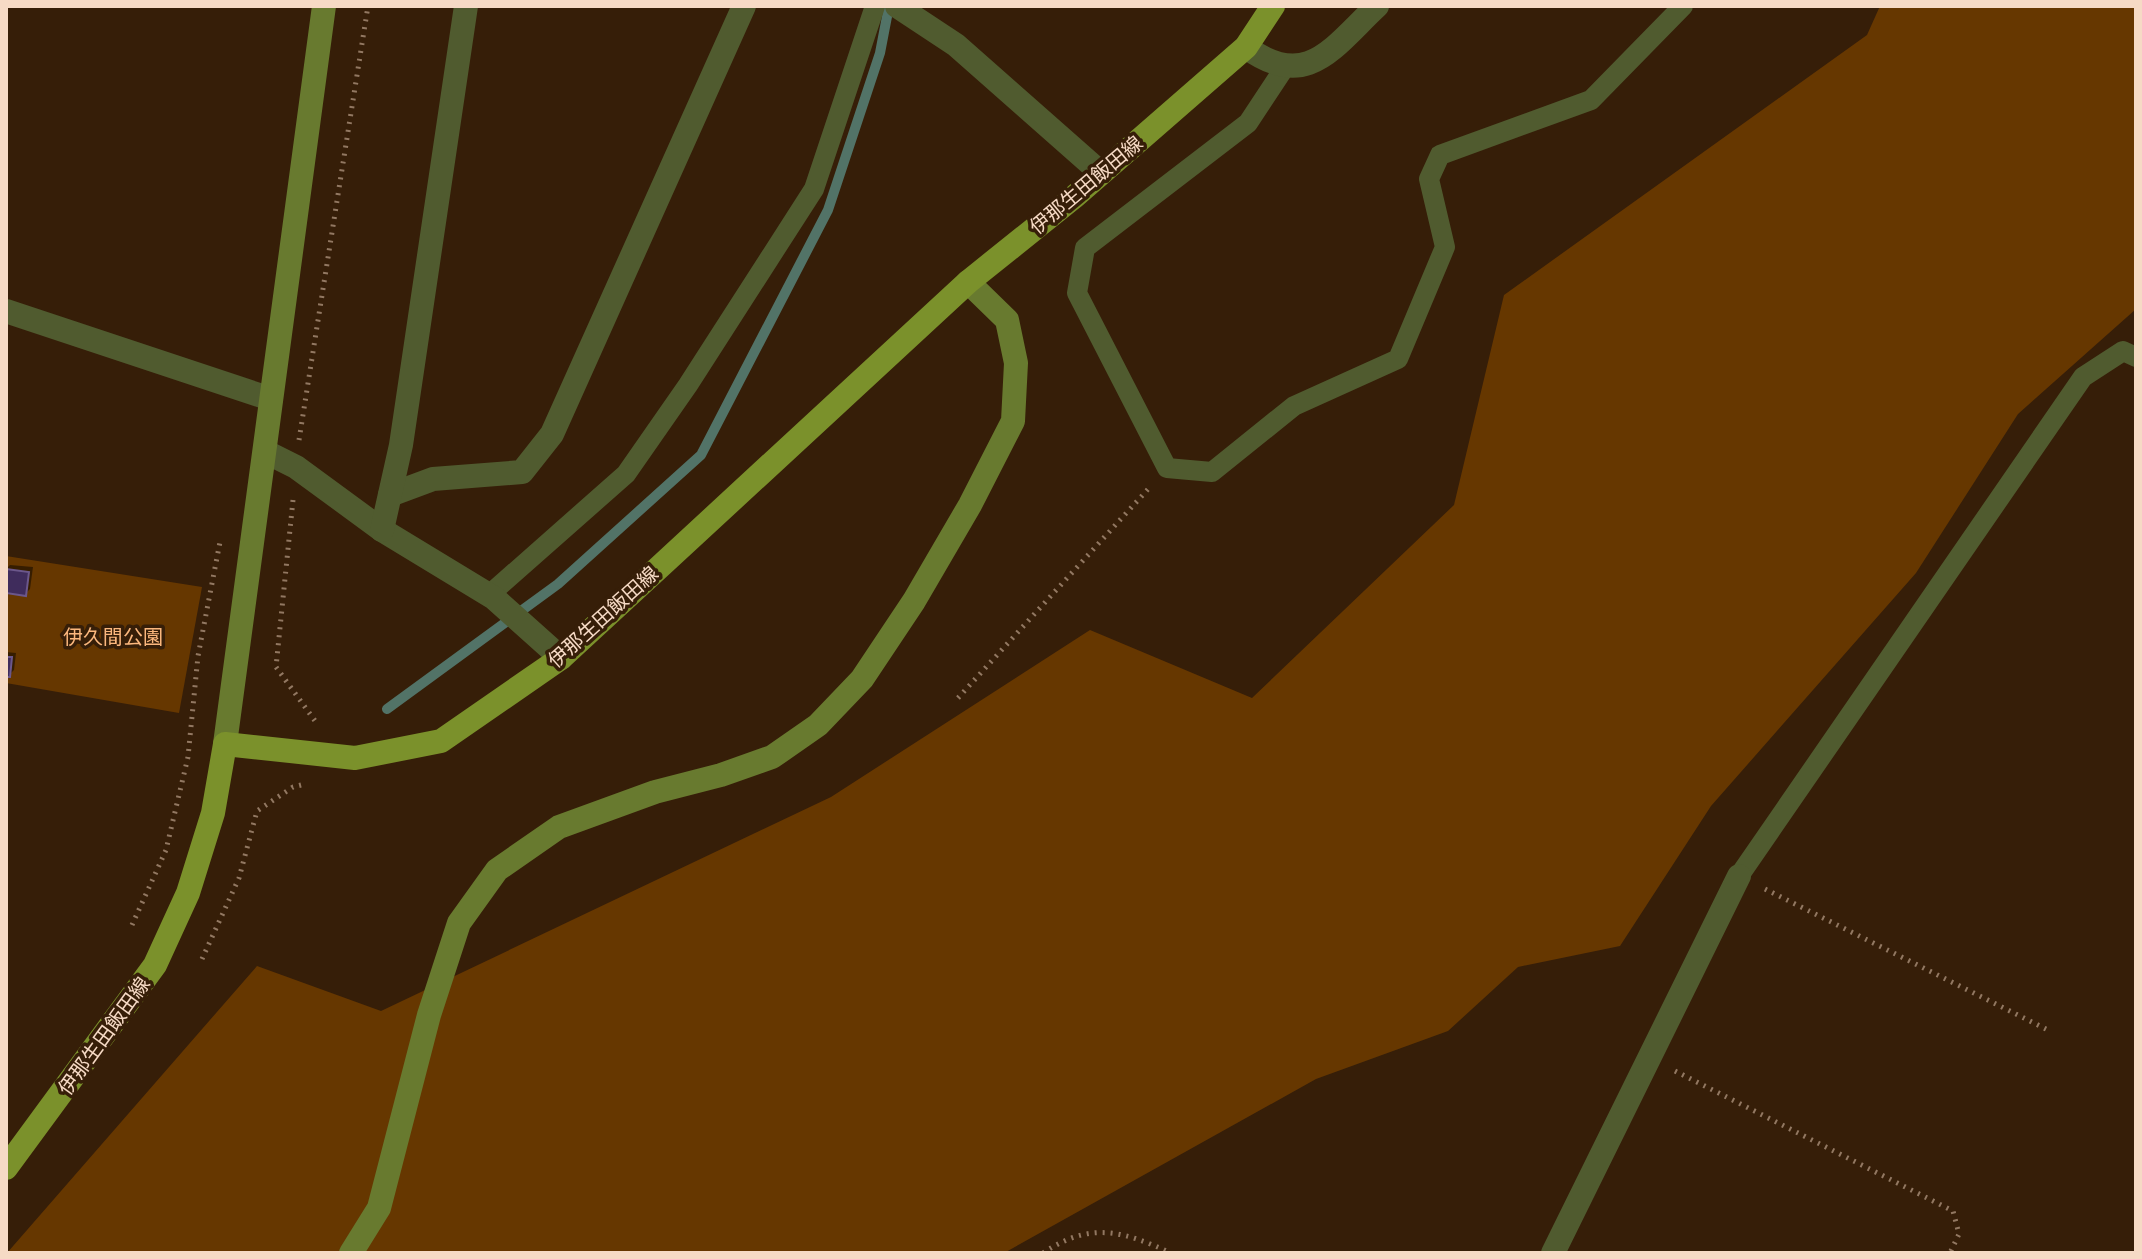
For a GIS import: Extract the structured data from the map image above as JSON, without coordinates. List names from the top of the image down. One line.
{"streets":{"main road":["伊那生田飯田線"]},"parks":["伊久間公園"]}
